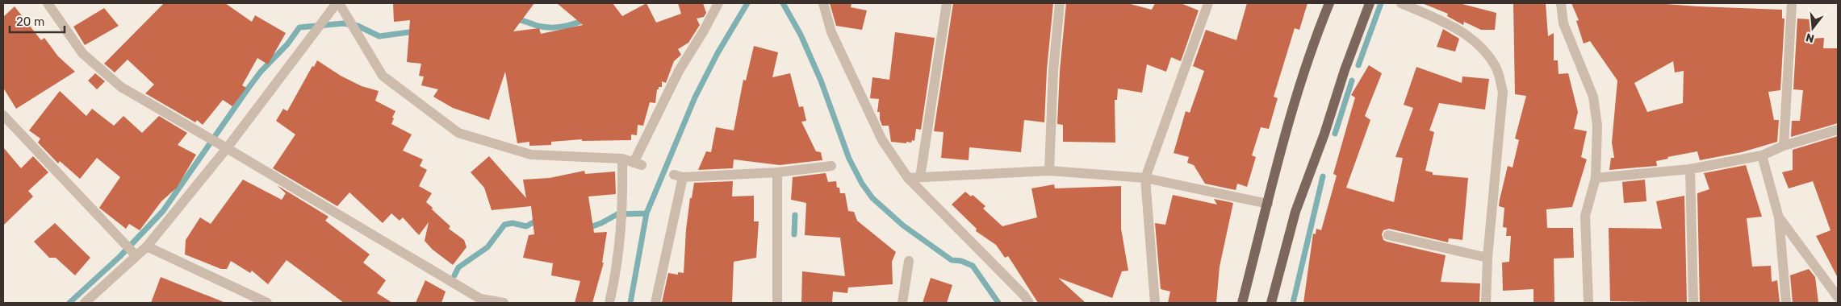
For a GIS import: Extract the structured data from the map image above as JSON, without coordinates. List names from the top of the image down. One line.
{"scale_bar":"20 m","north":"bottom"}
